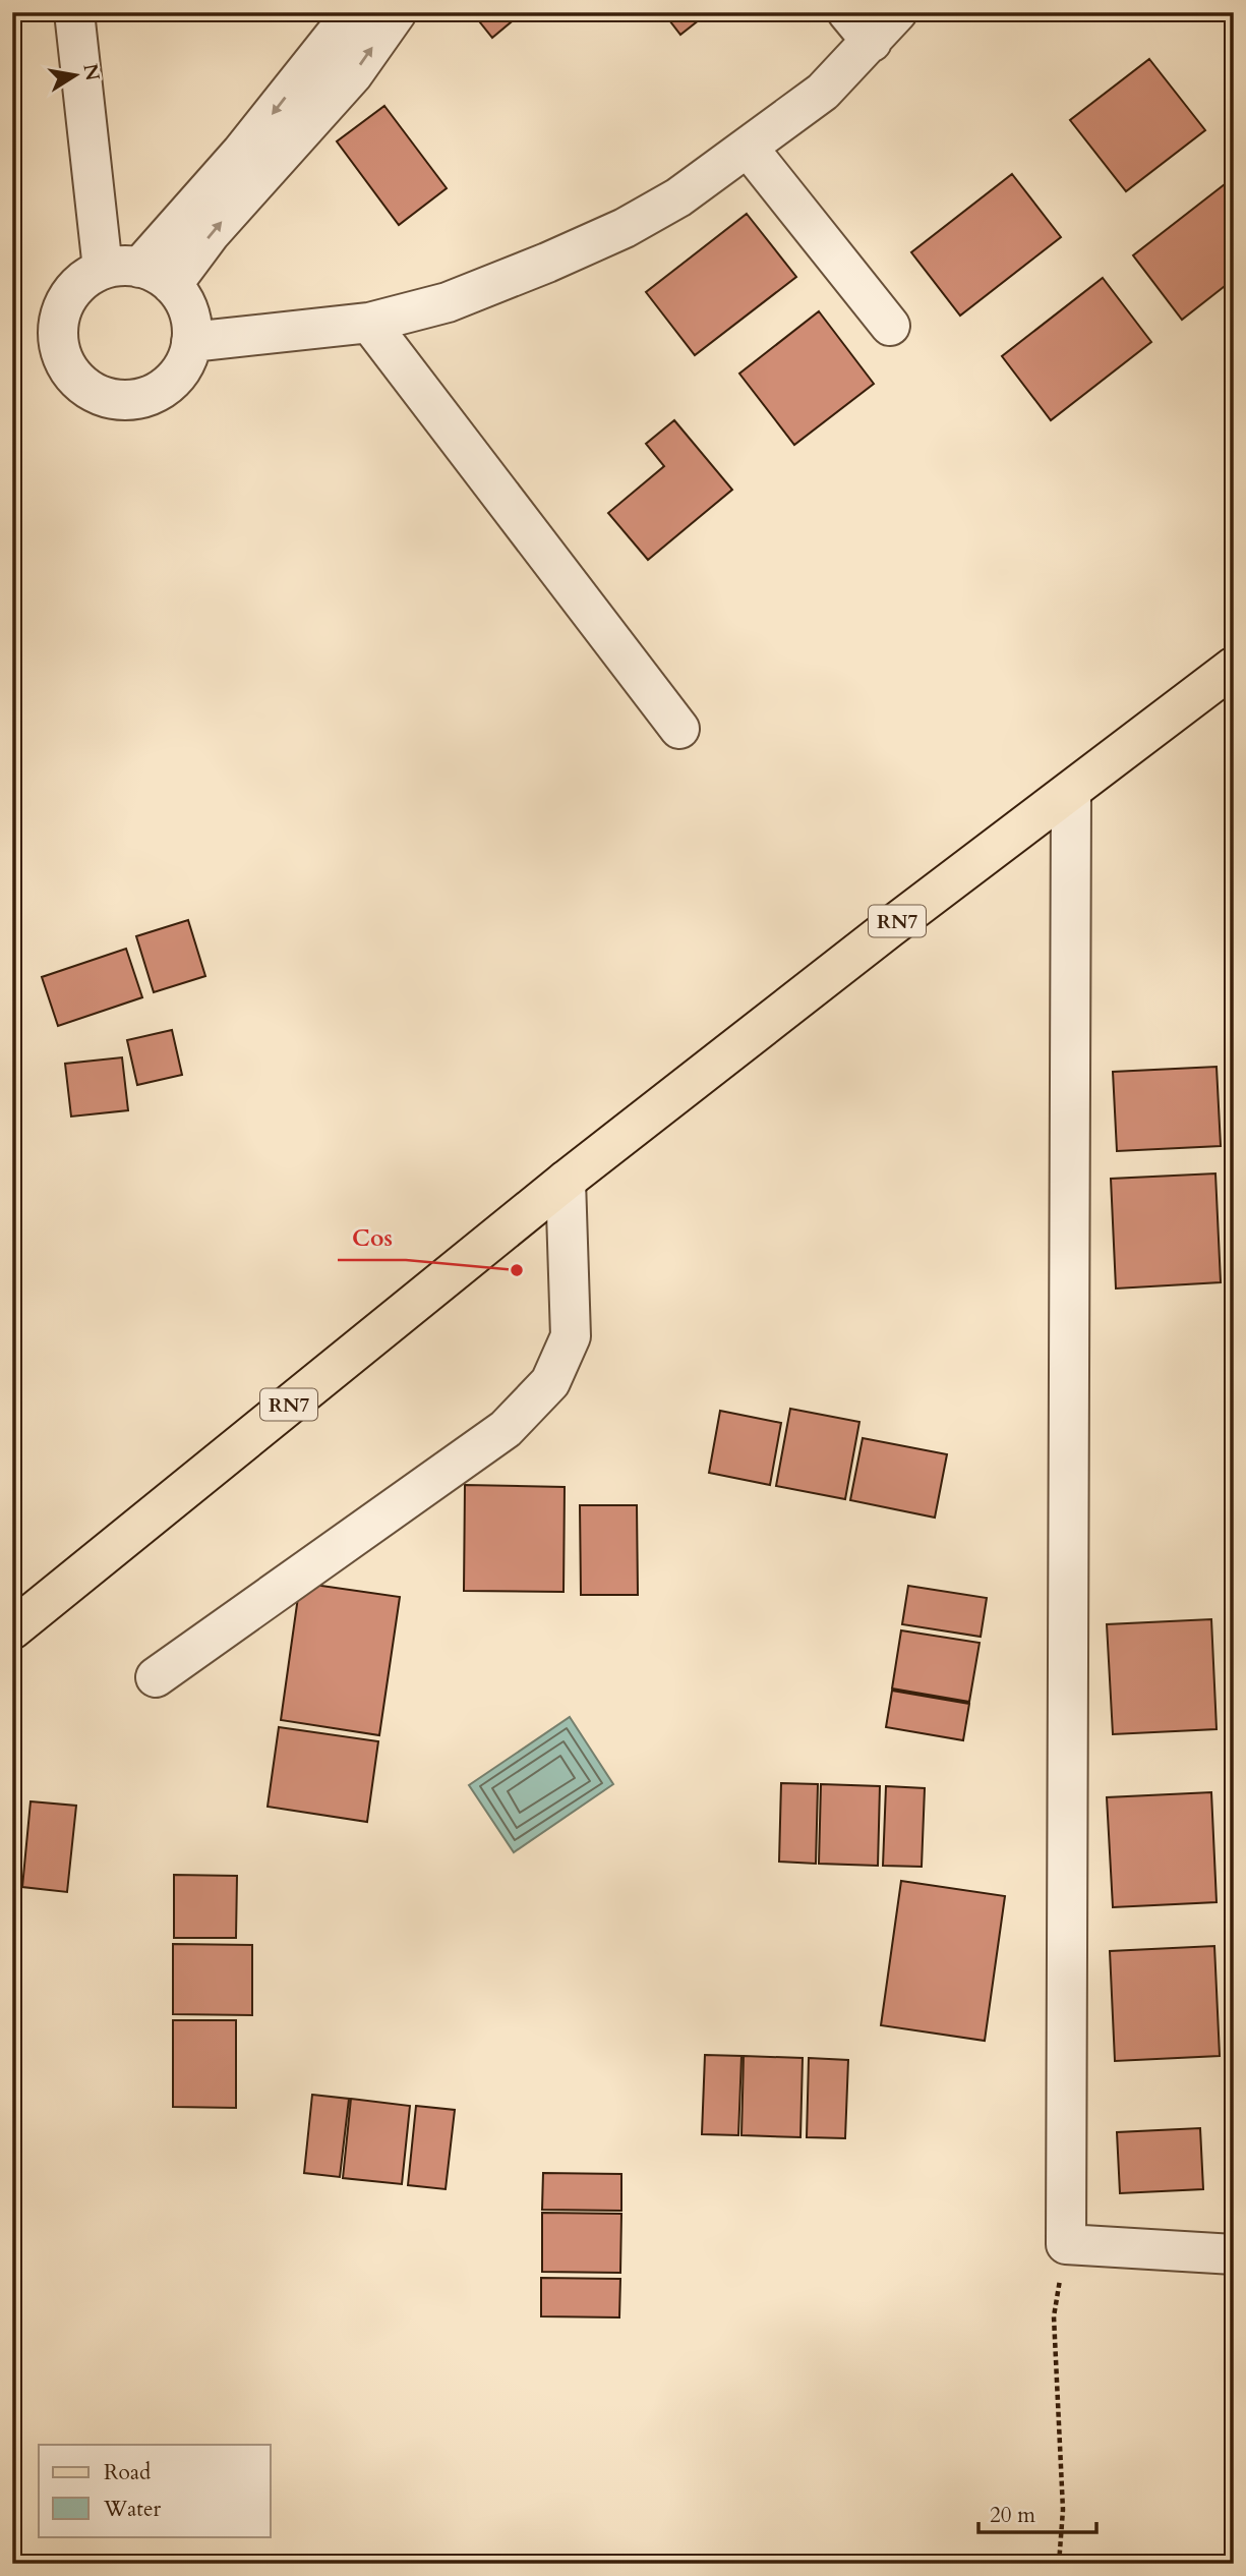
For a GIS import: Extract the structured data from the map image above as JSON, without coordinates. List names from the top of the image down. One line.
{"streets":{"main road":["RN7"]},"places":["Cos"],"legend":["Road","Water"],"scale_bar":"20 m","north":"right"}
